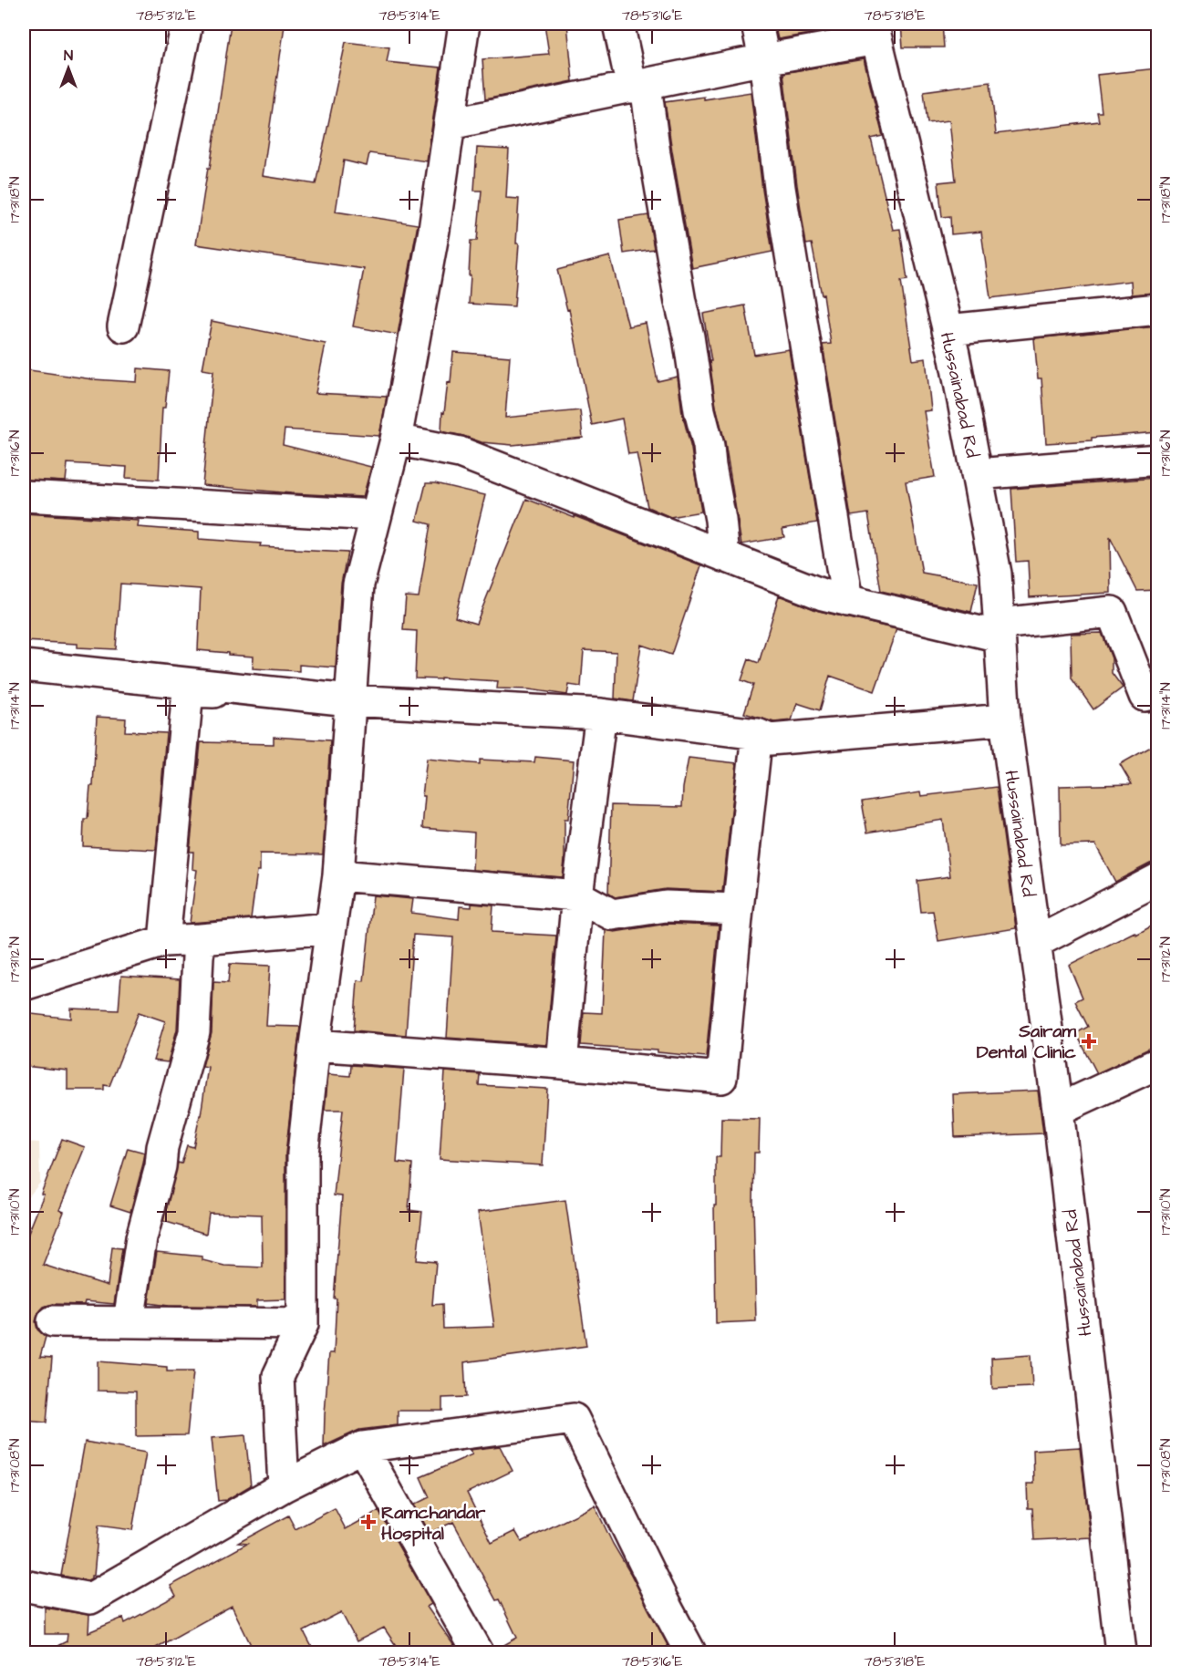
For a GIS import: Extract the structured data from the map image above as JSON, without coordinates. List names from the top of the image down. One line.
{"streets":{"street":["Hussainabad Rd"]},"places":{"health":["Sairam Dental Clinic","Ramchandar Hospital"]},"north":"top","coordinates":["78°53'12\"E","78°53'14\"E","78°53'16\"E","78°53'18\"E","17°31'18\"N","17°31'16\"N","17°31'14\"N","17°31'12\"N","17°31'10\"N","17°31'08\"N"]}
